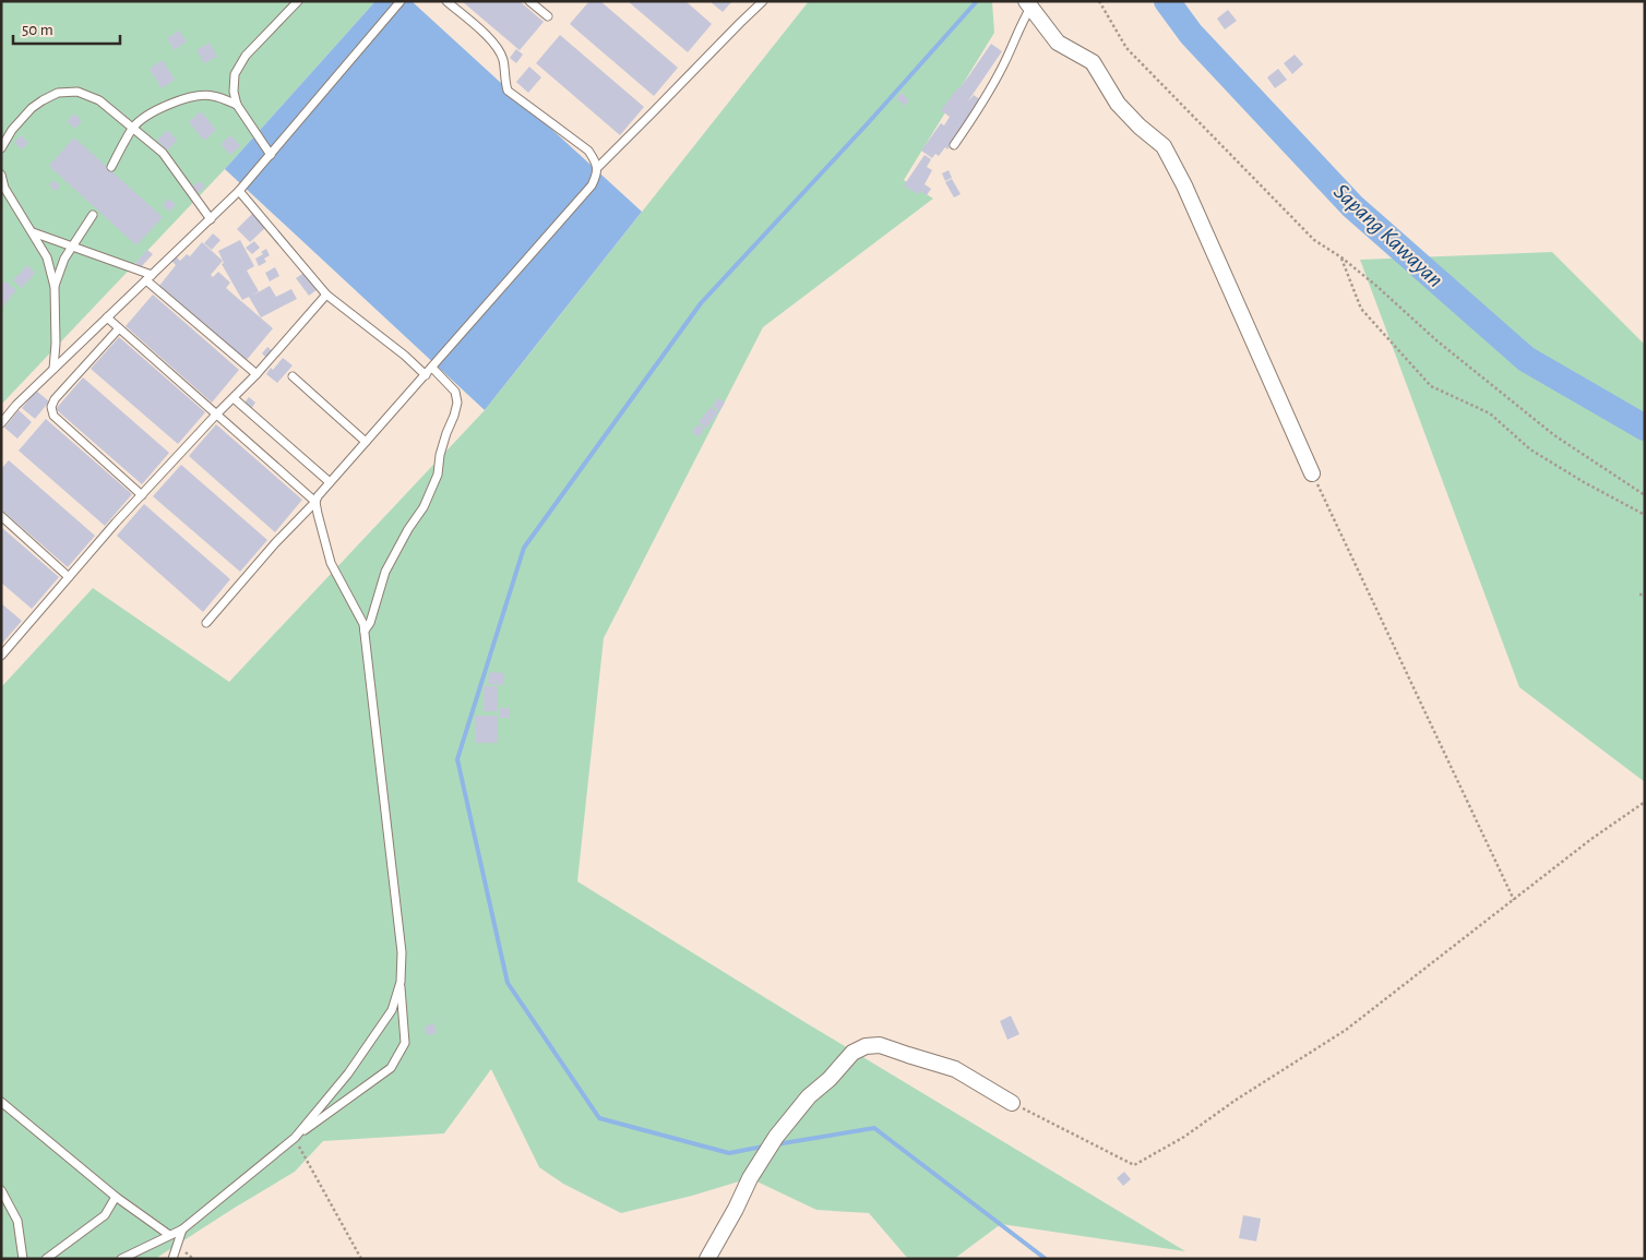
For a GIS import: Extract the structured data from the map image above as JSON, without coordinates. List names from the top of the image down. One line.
{"water":["Sapang Kawayan"],"scale_bar":"50 m"}
